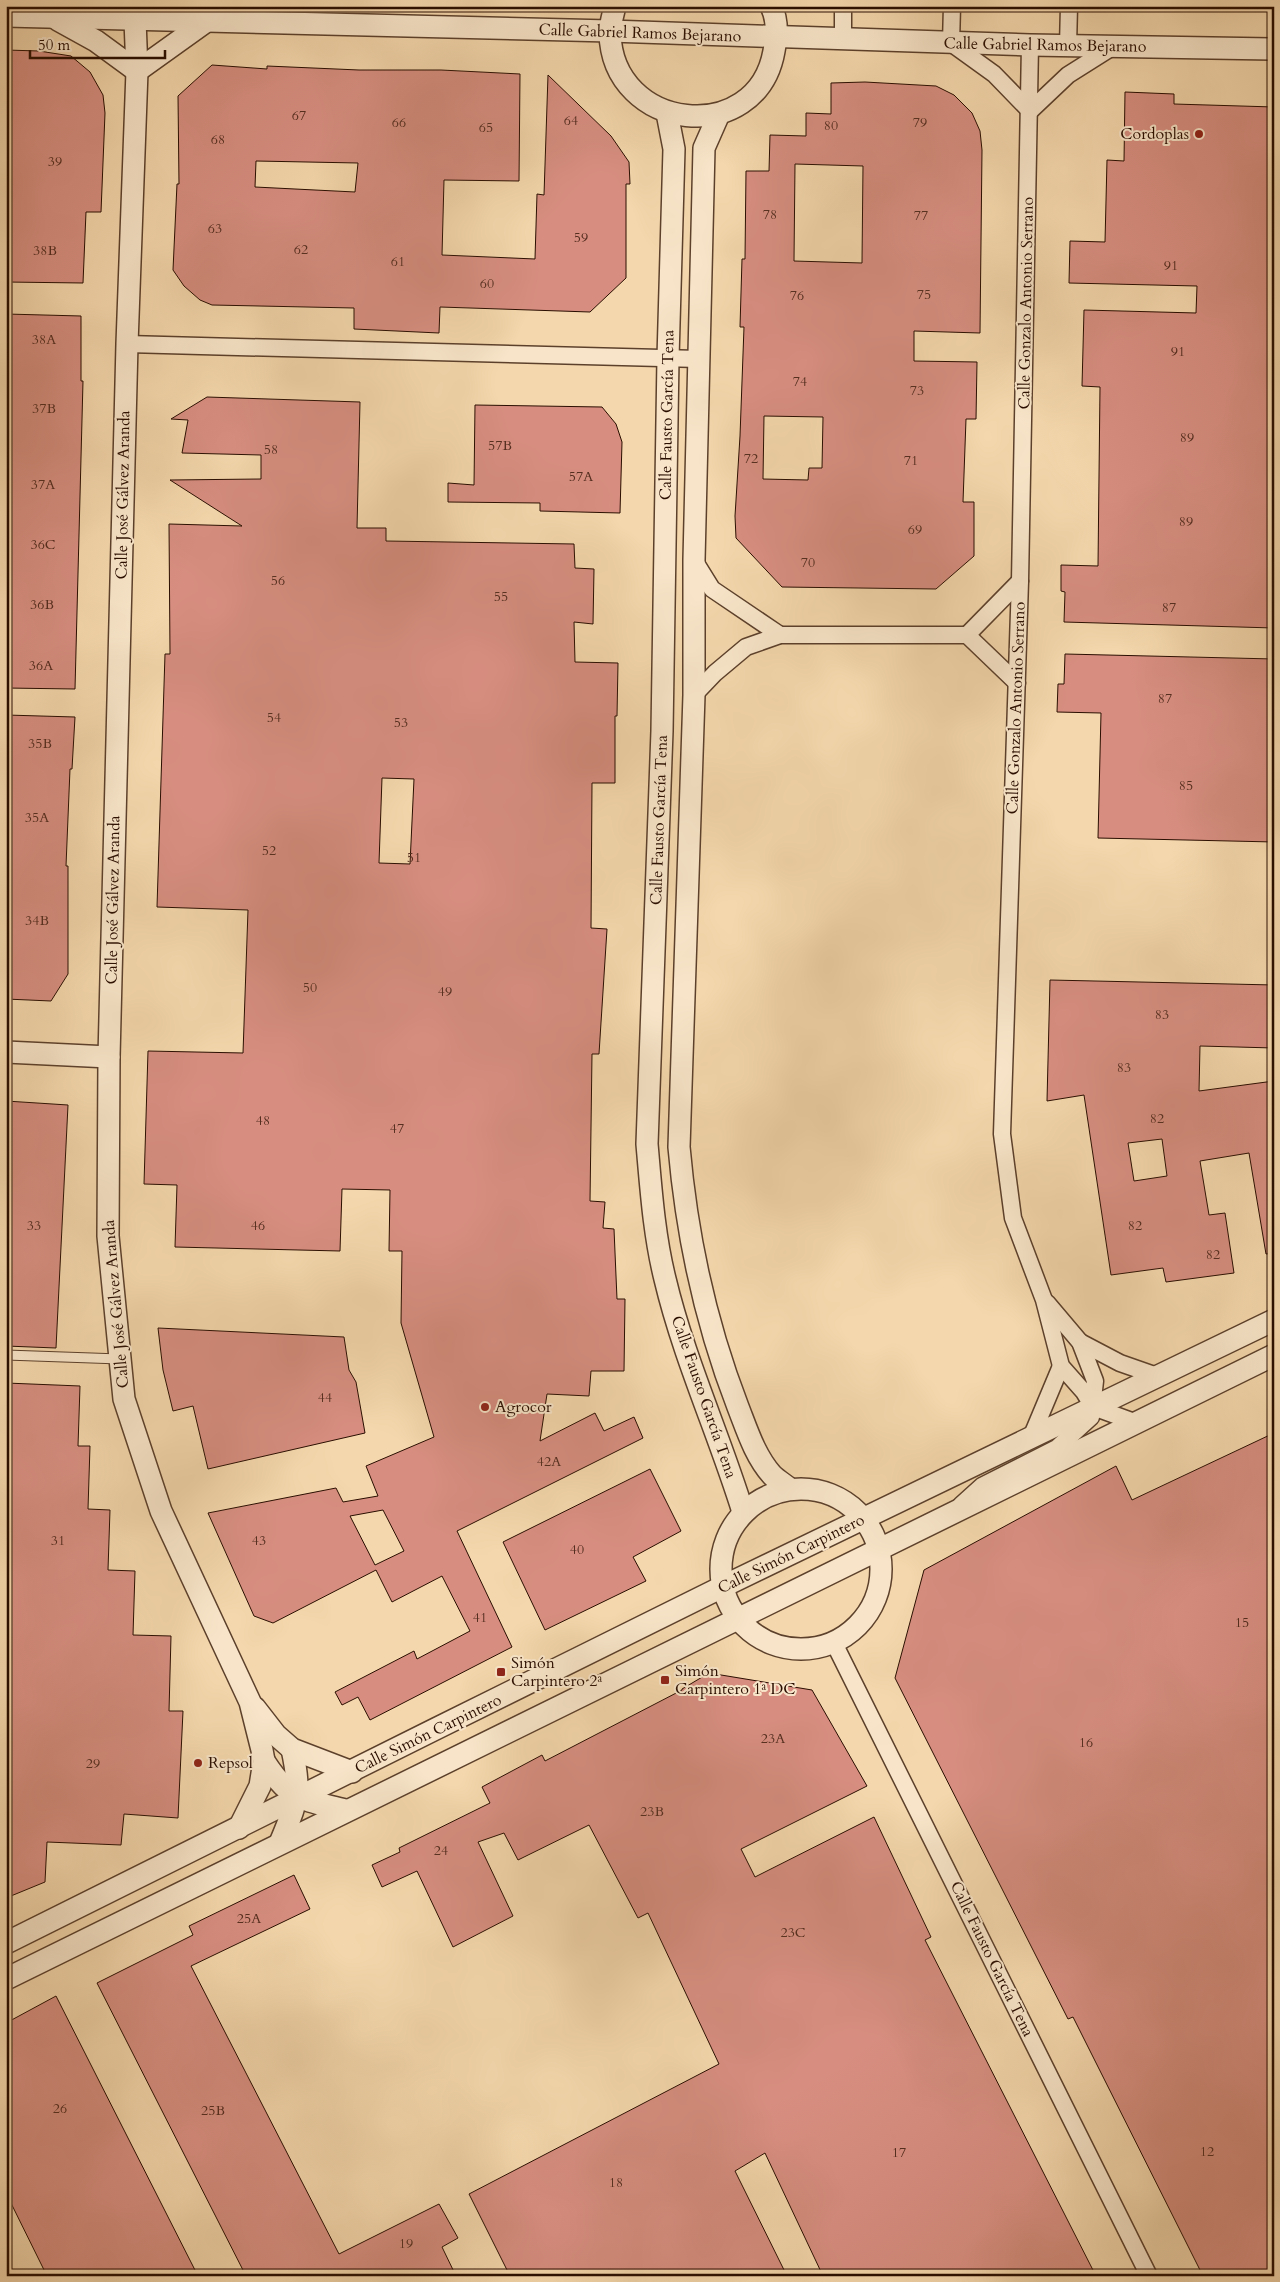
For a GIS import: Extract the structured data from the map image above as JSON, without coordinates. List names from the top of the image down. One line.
{"streets":{"street":["Calle Gabriel Ramos Bejarano","Calle Gonzalo Antonio Serrano","Calle Fausto García Tena","Calle José Gálvez Aranda","Calle Simón Carpintero"]},"crossings":[["Calle Gabriel Ramos Bejarano","Calle Gonzalo Antonio Serrano"],["Calle Gabriel Ramos Bejarano","Calle José Gálvez Aranda"],["Calle Gonzalo Antonio Serrano","Calle Simón Carpintero"],["Calle José Gálvez Aranda","Calle Simón Carpintero"]],"places":{"other":["Cordoplas","Agrocor","Repsol"],"transit":["Simón Carpintero 2ª","Simón Carpintero 1ª DC"]},"house_numbers":["67","64","66","79","80","65","68","39","78","77","63","59","62","38B","61","91","60","75","76","38A","91","74","73","37B","89","57B","58","72","71","57A","37A","89","69","36C","70","56","55","36B","87","36A","87","54","53","35B","85","35A","52","51","34B","50","49","83","83","82","48","47","33","46","82","82","44","42A","31","43","40","41","15","23A","16","29","23B","24","25A","23C","26","25B","12","17","18","19"],"scale_bar":"50 m"}
